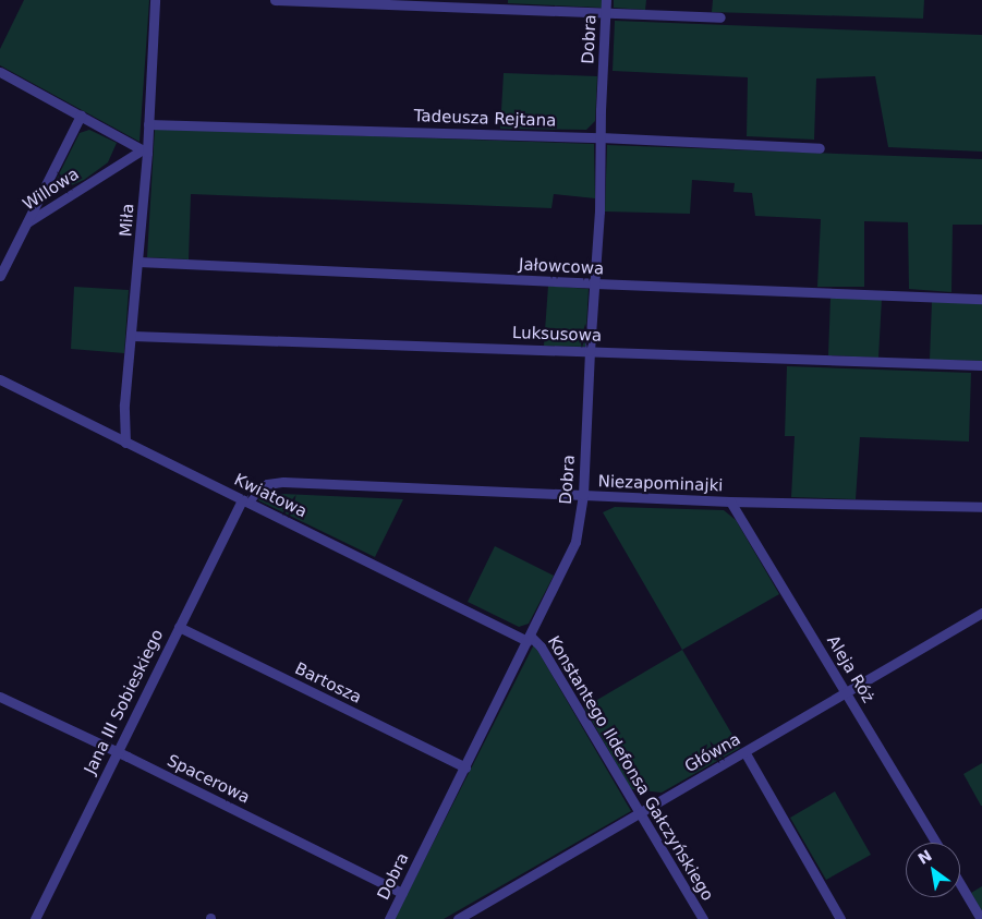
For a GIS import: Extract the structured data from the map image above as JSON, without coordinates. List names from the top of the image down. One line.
{"streets":{"street":["Dobra","Tadeusza Rejtana","Willowa","Miła","Jałowcowa","Luksusowa","Niezapominajki","Kwiatowa","Aleja Róż","Bartosza","Jana III Sobieskiego","Główna","Konstantego Ildefonsa Gałczyńskiego","Spacerowa"]},"crossings":[["Dobra","Tadeusza Rejtana"],["Dobra","Jałowcowa"],["Dobra","Luksusowa"],["Dobra","Niezapominajki"],["Dobra","Kwiatowa"],["Dobra","Bartosza"],["Dobra","Konstantego Ildefonsa Gałczyńskiego"],["Dobra","Spacerowa"],["Tadeusza Rejtana","Miła"],["Willowa","Miła"],["Miła","Jałowcowa"],["Miła","Luksusowa"],["Miła","Kwiatowa"],["Niezapominajki","Kwiatowa"],["Niezapominajki","Aleja Róż"],["Niezapominajki","Jana III Sobieskiego"],["Kwiatowa","Jana III Sobieskiego"],["Kwiatowa","Konstantego Ildefonsa Gałczyńskiego"],["Aleja Róż","Główna"],["Bartosza","Jana III Sobieskiego"],["Jana III Sobieskiego","Spacerowa"],["Główna","Konstantego Ildefonsa Gałczyńskiego"]],"north":"top left"}
